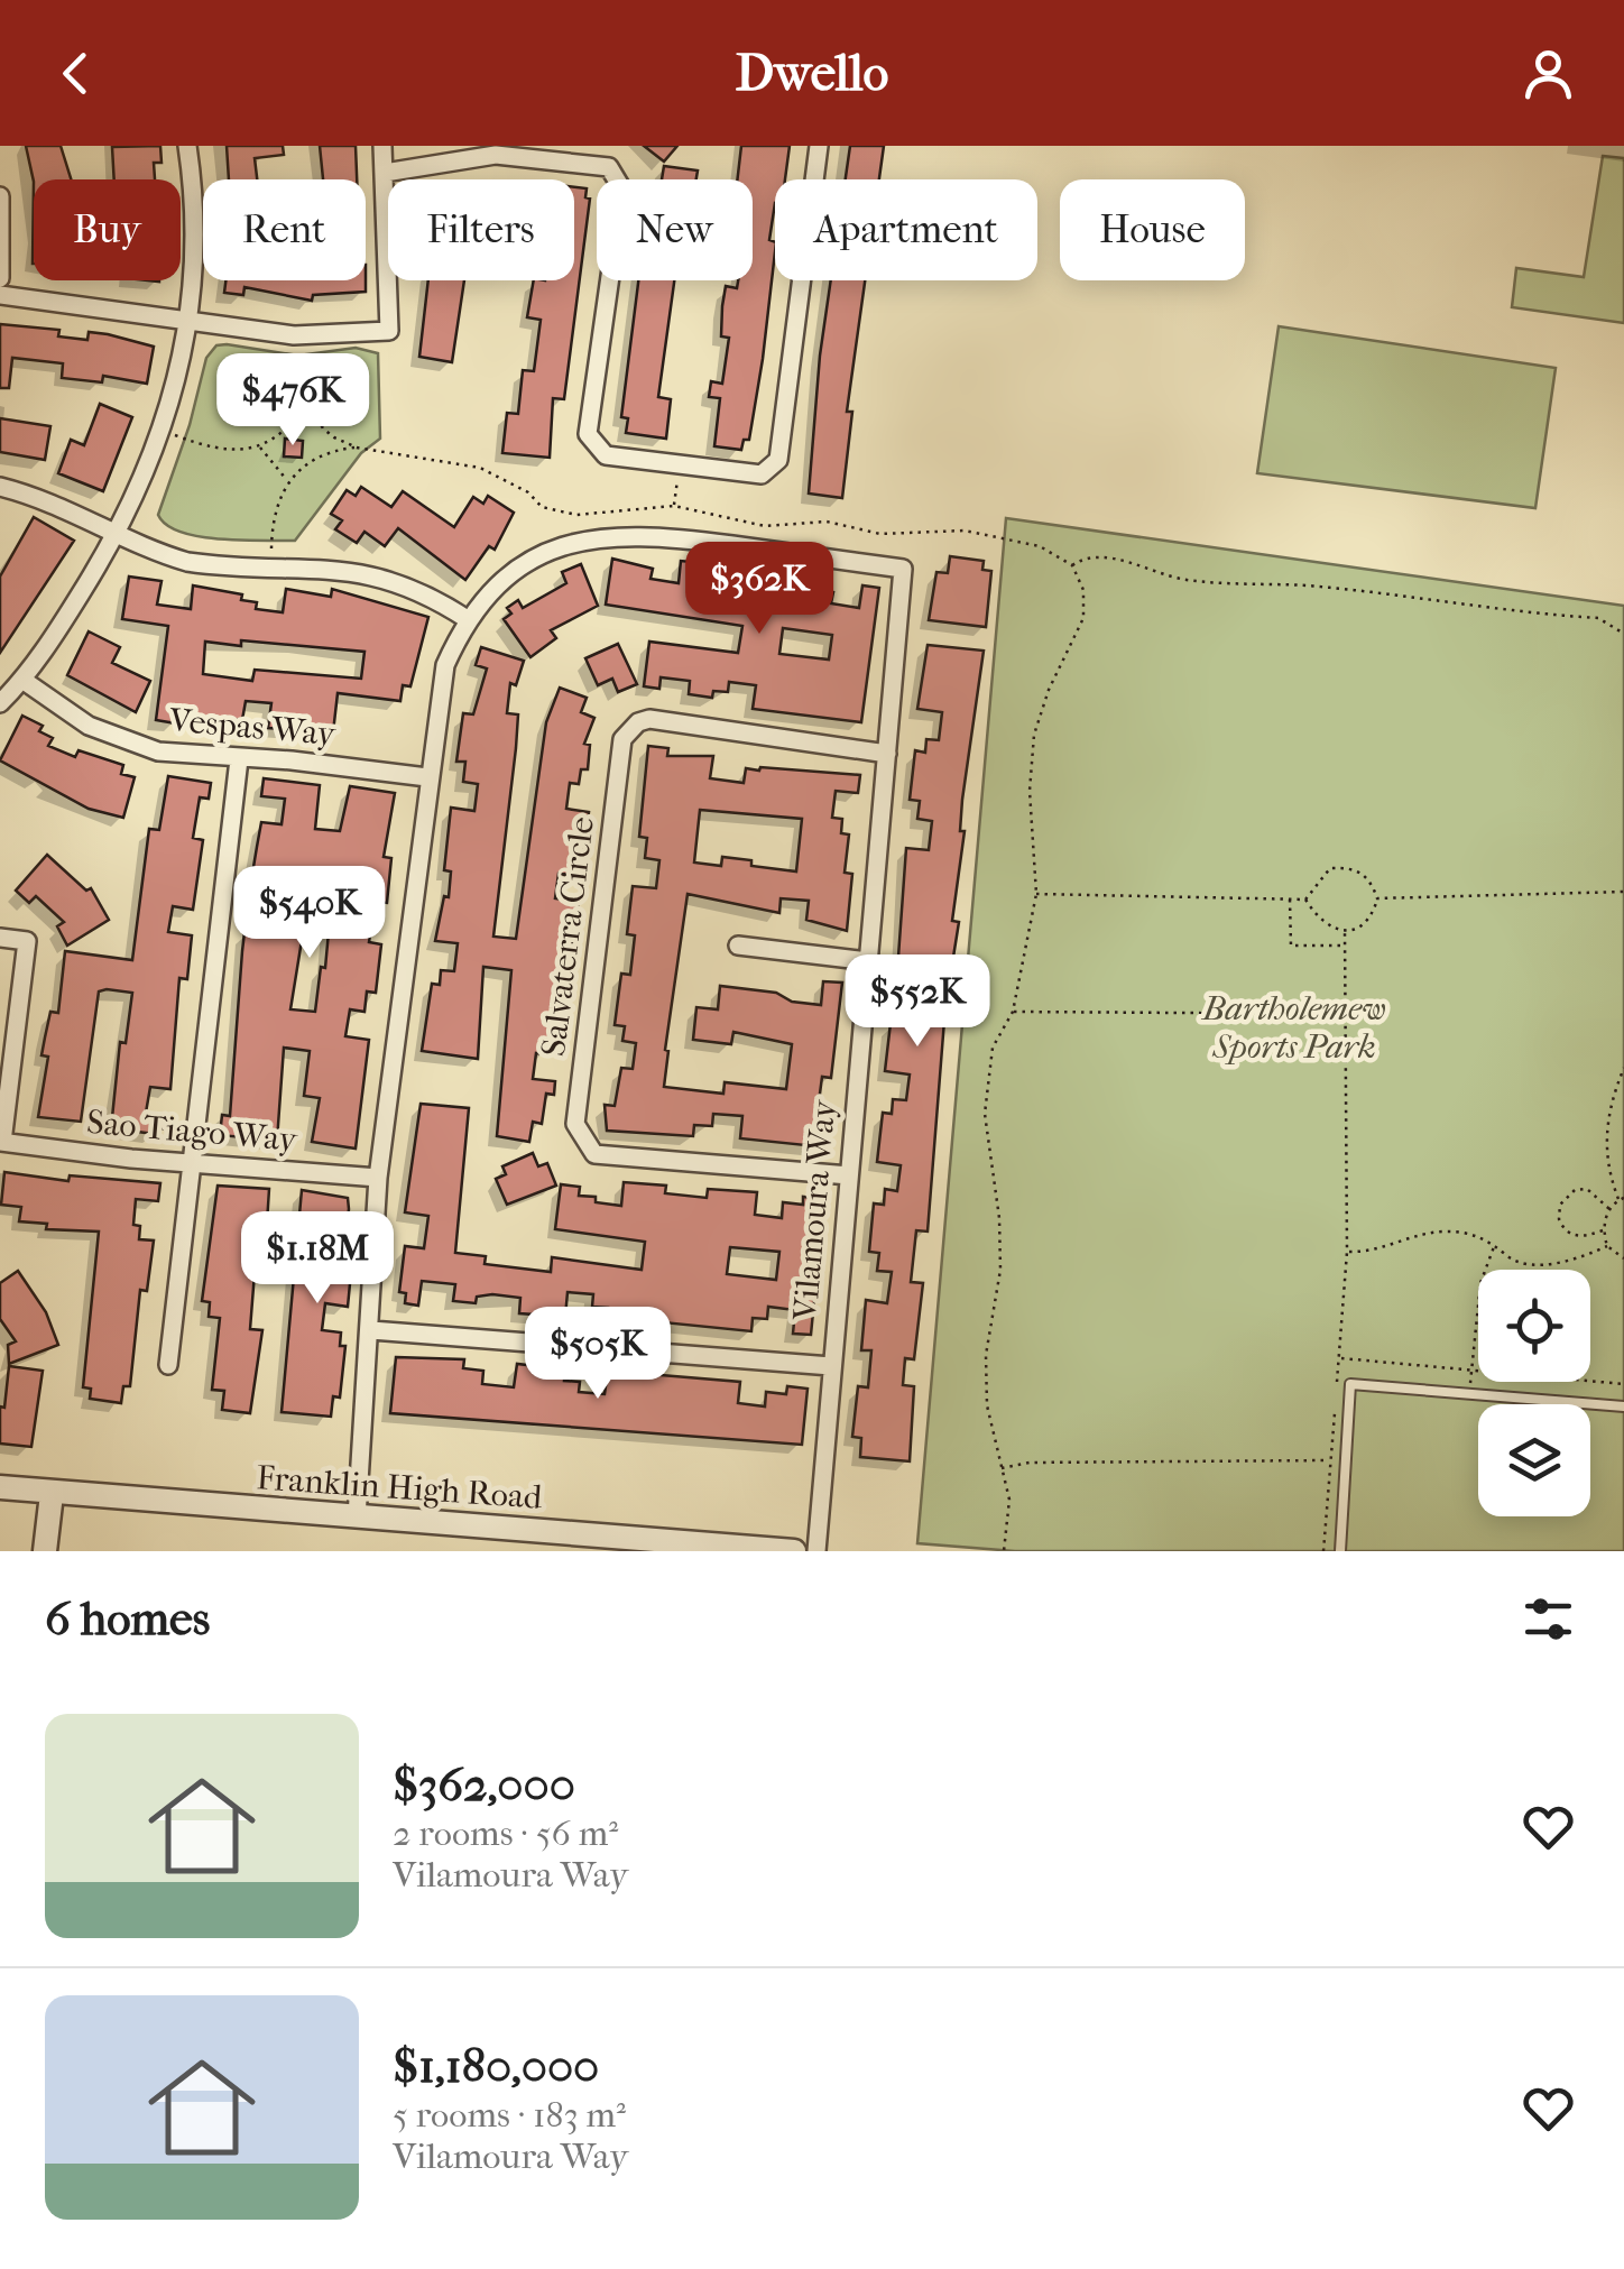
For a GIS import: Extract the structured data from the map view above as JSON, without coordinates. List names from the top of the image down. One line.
{"streets":{"street":["Vespas Way","Salvaterra Circle","Sao Tiago Way","Vilamoura Way","Franklin High Road"]},"crossings":[["Vespas Way","Vilamoura Way"],["Salvaterra Circle","Vilamoura Way"],["Sao Tiago Way","Vilamoura Way"],["Vilamoura Way","Franklin High Road"]],"parks":["Bartholemew Sports Park"],"page":{"header":"Dwello","chip":["Buy","Rent","Filters","New","Apartment","House"],"price":["$476K","$362K","$540K","$552K","$1.18M","$505K"],"heading":"6 homes","list":[{"name":"$362,000","note":"2 rooms · 56 m² · Vilamoura Way"},{"name":"$1,180,000","note":"5 rooms · 183 m² · Vilamoura Way"}]}}
